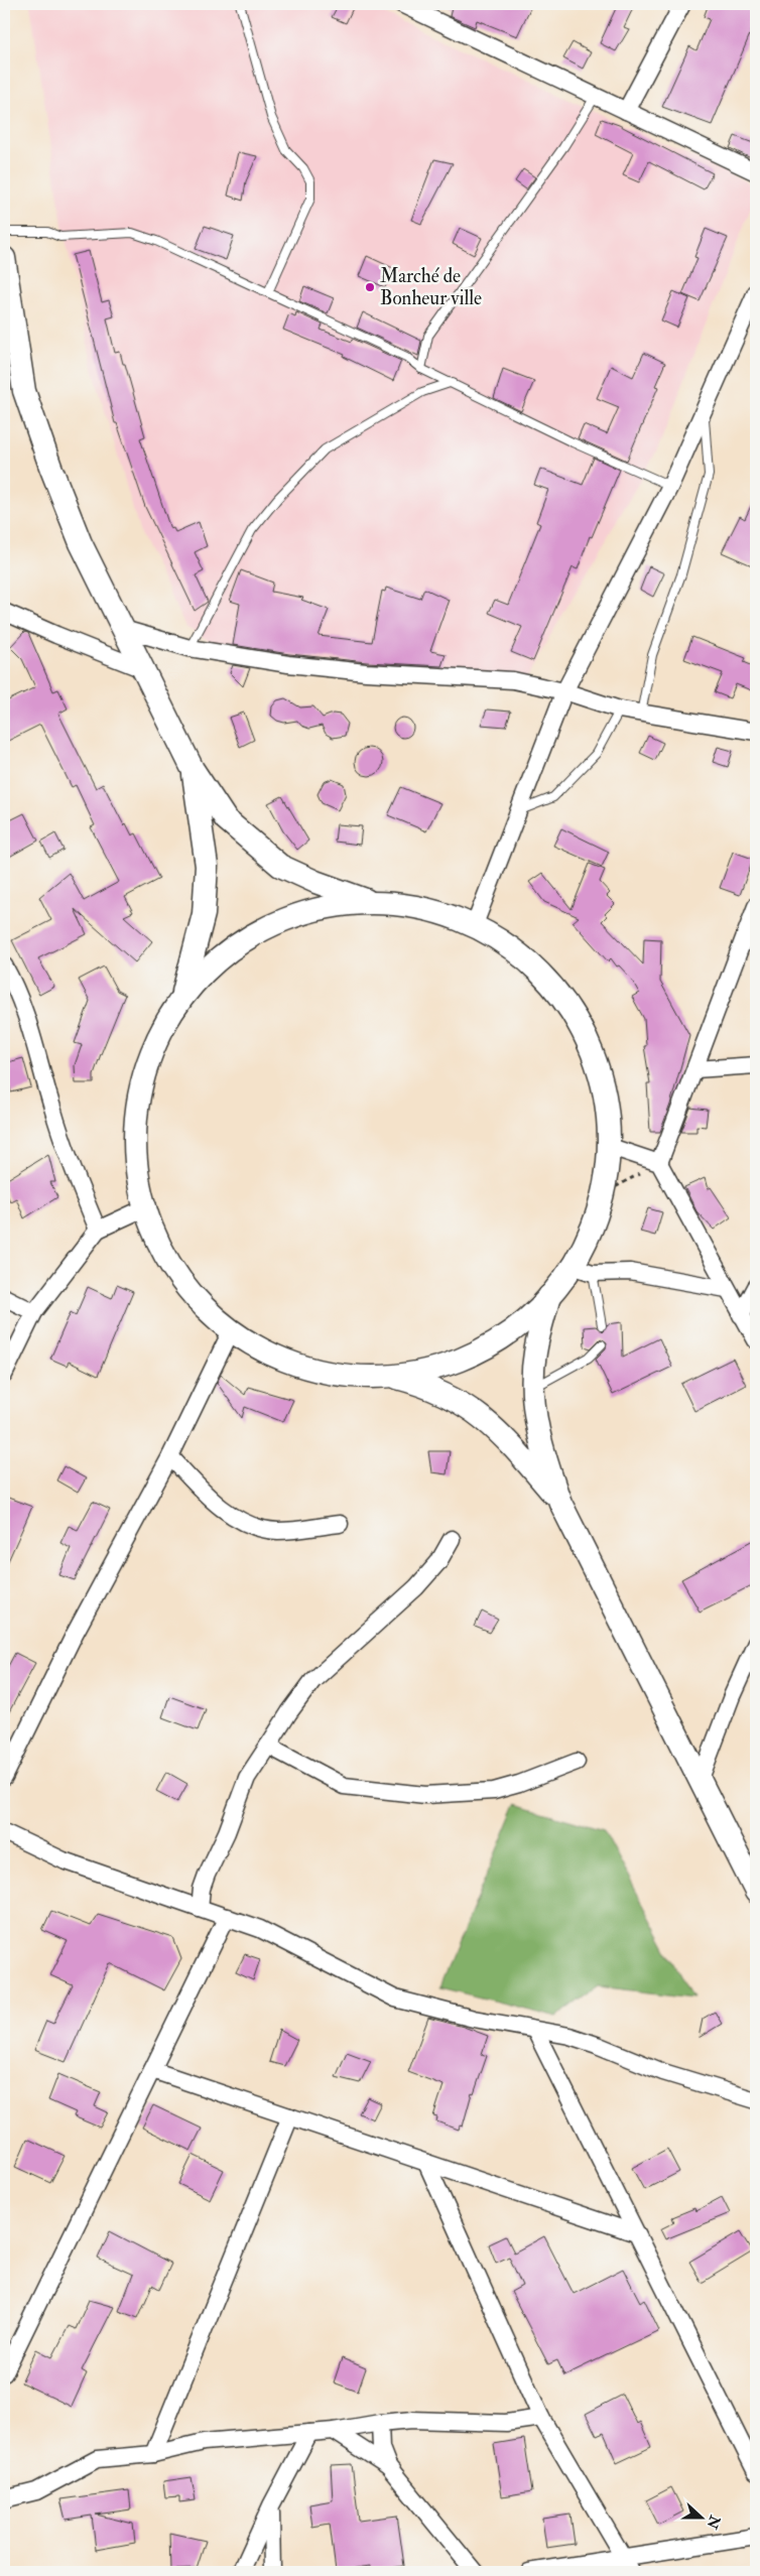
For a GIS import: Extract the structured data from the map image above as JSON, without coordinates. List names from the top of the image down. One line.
{"places":["Marché de Bonheur ville"],"north":"right"}
